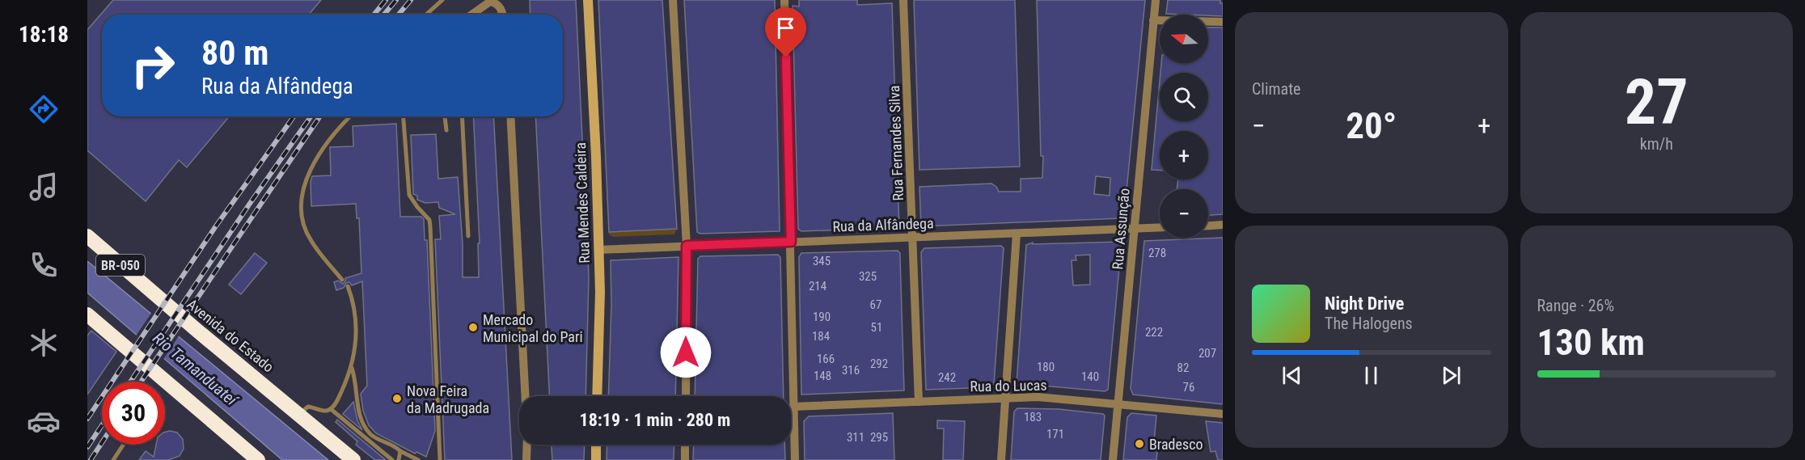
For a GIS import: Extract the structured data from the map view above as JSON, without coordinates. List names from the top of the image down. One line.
{"streets":{"highway":["BR-050","Avenida do Estado"],"street":["Rua Fernandes Silva","Rua Mendes Caldeira","Rua da Alfândega","Rua Assunção","Rua do Lucas"]},"crossings":[["Rua Fernandes Silva","Rua da Alfândega"],["Rua Fernandes Silva","Rua do Lucas"],["Rua Mendes Caldeira","Rua da Alfândega"],["Rua da Alfândega","Rua Assunção"],["Rua Assunção","Rua do Lucas"]],"water":["Rio Tamanduateí"],"places":["Mercado Municipal do Pari","Nova Feira da Madrugada","Bradesco"],"house_numbers":["278","345","325","214","67","190","51","222","184","207","166","292","180","82","316","148","140","242","76","183","171","311","295"],"north":"left","page":{"tabs":"18:18","tile":["Climate",["27","km/h"],["Range · 26%","130 km"]],"map_buttons":["+","−"],"turn":["80 m","Rua da Alfândega"],"heat":["−","20°","+"],"song":["Night Drive","The Halogens"],"limit":"30","trip":"18:19 · 1 min · 280 m"}}
